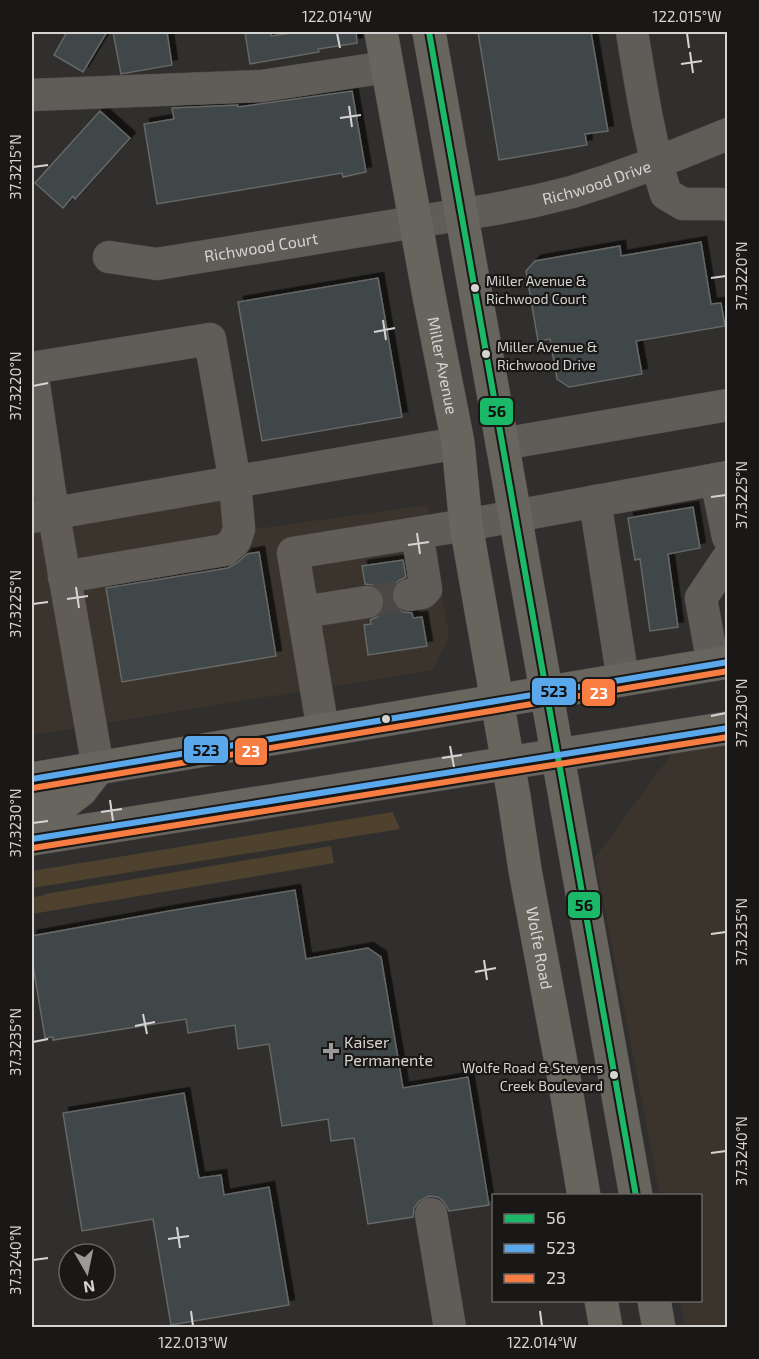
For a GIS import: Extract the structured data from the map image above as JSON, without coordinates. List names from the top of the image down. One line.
{"streets":{"main road":["Miller Avenue","Wolfe Road"],"street":["Richwood Drive","Richwood Court"]},"crossings":[["Richwood Drive","Richwood Court"],["Richwood Drive","Miller Avenue"],["Richwood Court","Miller Avenue"],["Miller Avenue","Wolfe Road"]],"places":{"other":["Miller Avenue & Richwood Court","Miller Avenue & Richwood Drive","Wolfe Road & Stevens Creek Boulevard"],"health":["Kaiser Permanente"]},"lines":["transit line 56","transit line 523","transit line 23"],"legend":["56","523","23"],"north":"bottom","coordinates":["122.014°W","122.015°W","37.3215°N","37.3220°N","37.3225°N","37.3230°N","37.3235°N","37.3240°N","122.013°W"]}
